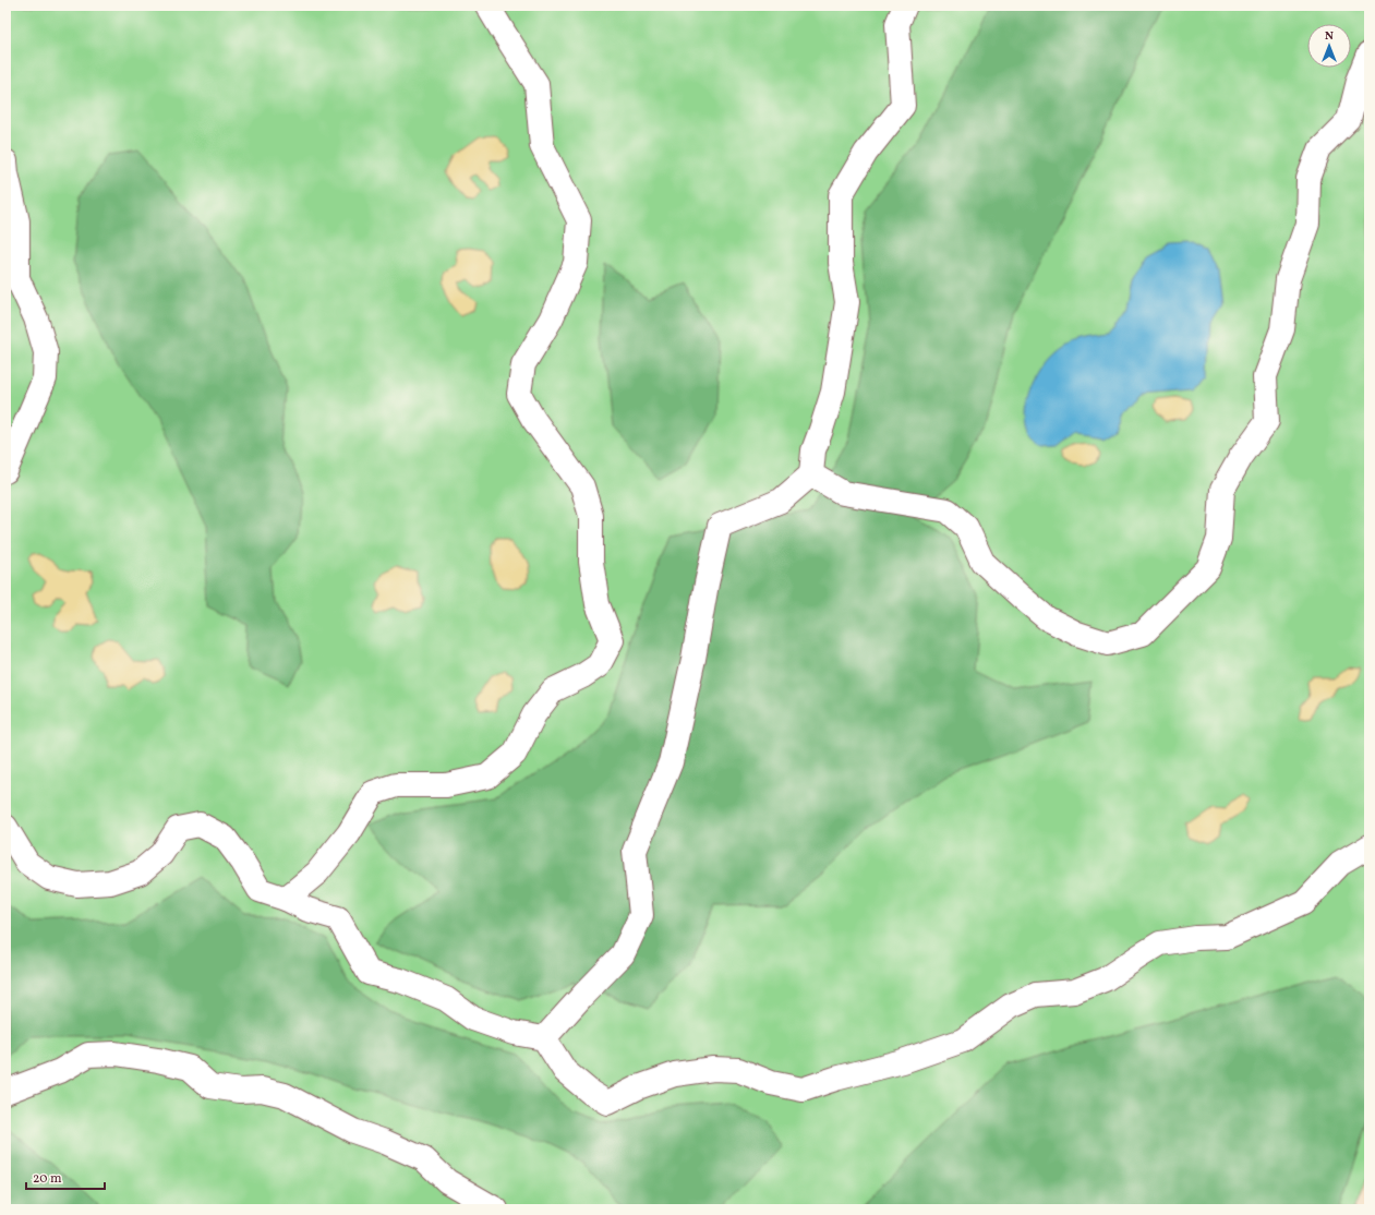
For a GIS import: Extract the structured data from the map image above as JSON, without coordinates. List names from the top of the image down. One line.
{"scale_bar":"20 m","north":"top"}
